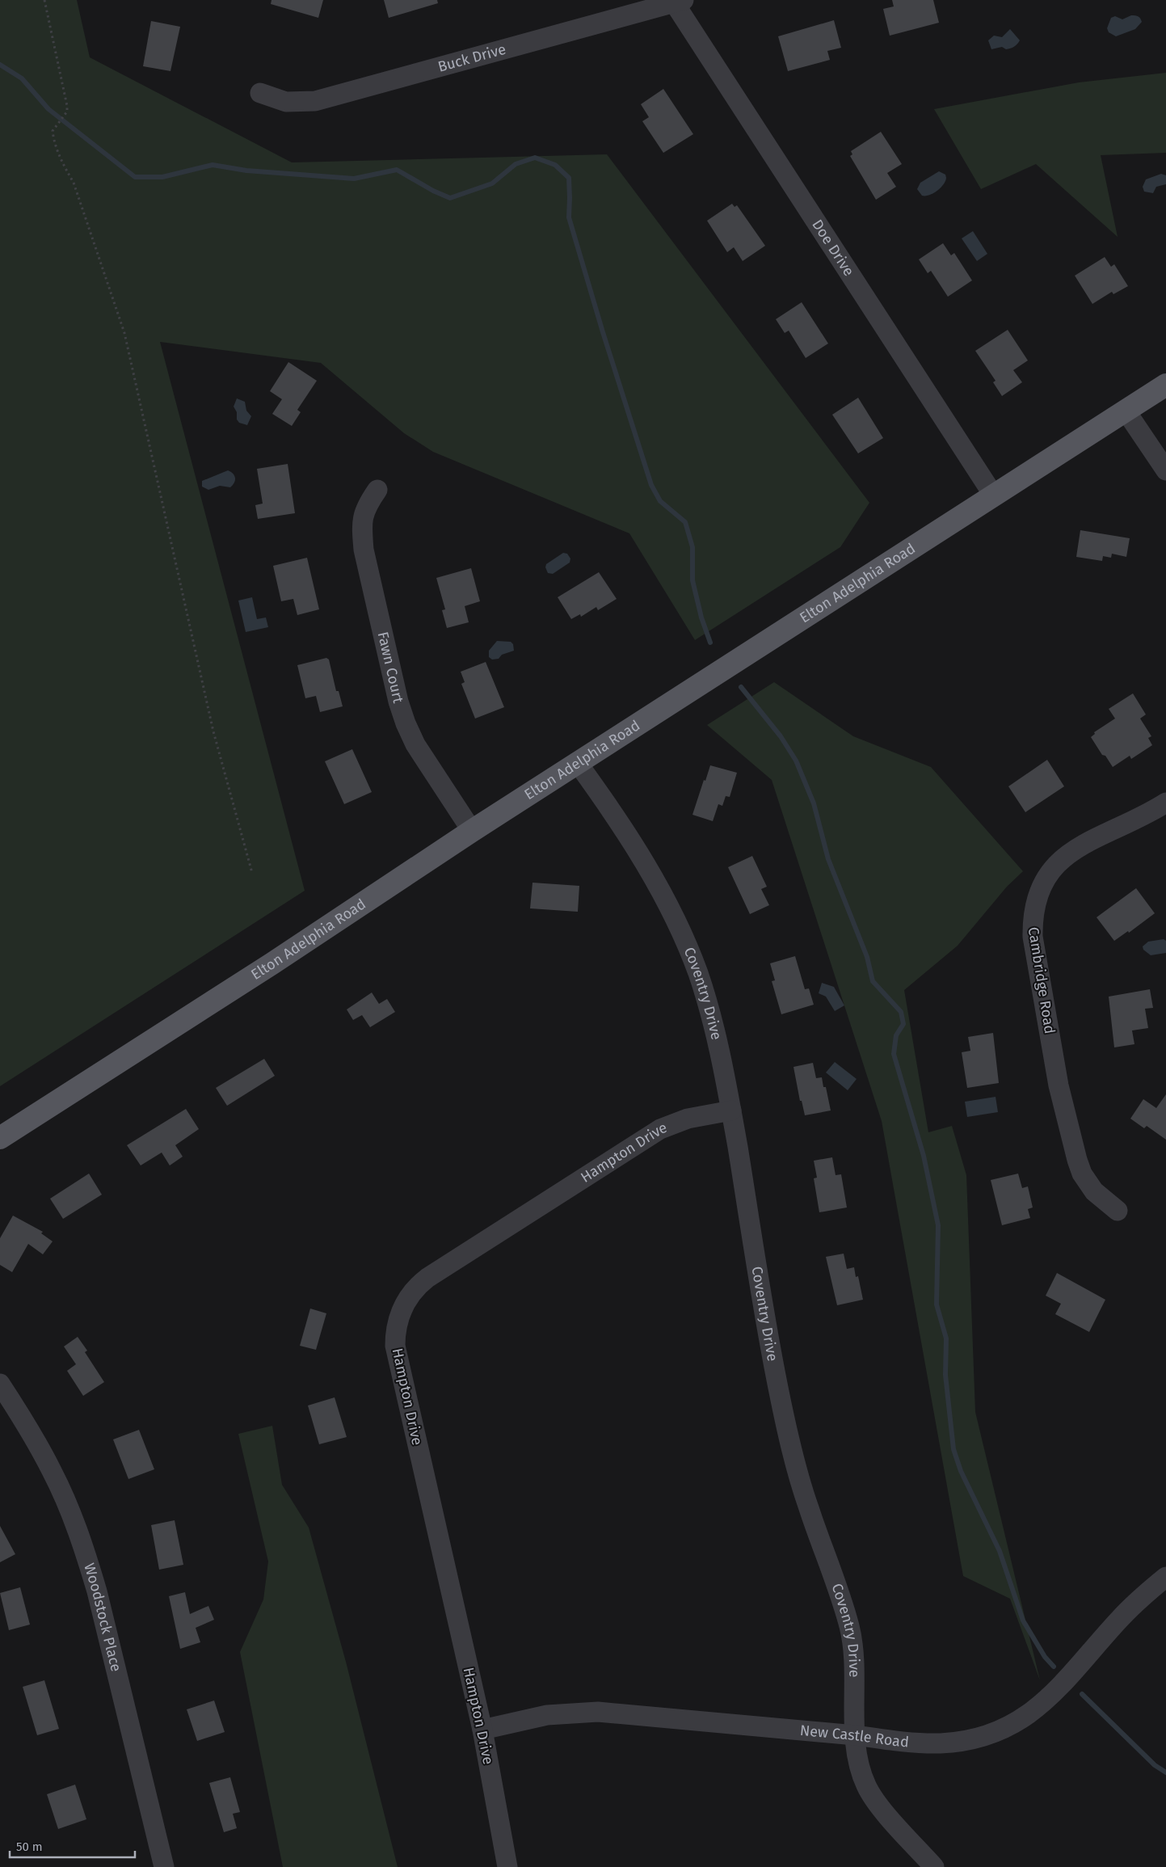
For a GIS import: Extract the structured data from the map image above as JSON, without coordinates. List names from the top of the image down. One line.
{"streets":{"main road":["Elton Adelphia Road"],"street":["Buck Drive","Doe Drive","Fawn Court","Cambridge Road","Coventry Drive","Hampton Drive","Woodstock Place","New Castle Road"]},"crossings":[["Buck Drive","Doe Drive"],["Doe Drive","Elton Adelphia Road"],["Elton Adelphia Road","Fawn Court"],["Elton Adelphia Road","Coventry Drive"],["Coventry Drive","Hampton Drive"],["Coventry Drive","New Castle Road"],["Hampton Drive","New Castle Road"]],"scale_bar":"50 m"}
